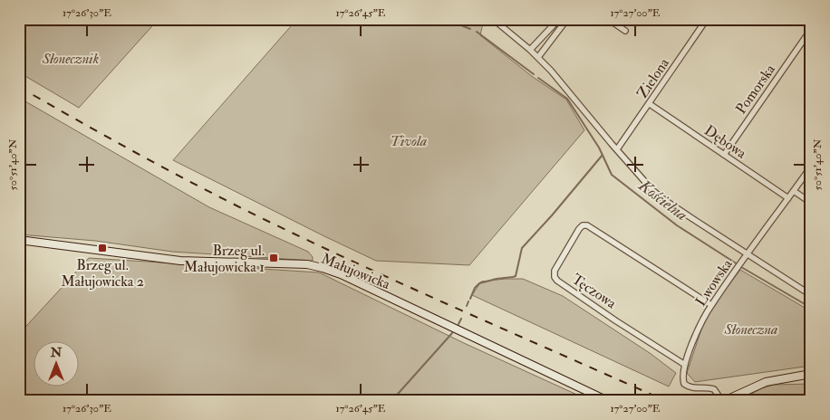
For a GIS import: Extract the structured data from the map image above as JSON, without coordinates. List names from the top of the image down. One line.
{"streets":{"street":["Zielona","Pomorska","Dębowa","Małujowicka","Lwowska","Tęczowa"]},"crossings":[["Zielona","Dębowa"],["Pomorska","Dębowa"],["Dębowa","Lwowska"],["Lwowska","Tęczowa"]],"water":["Kościelna"],"parks":["Słonecznik","Tivola","Słoneczna"],"places":{"transit":["Brzeg ul. Małujowicka 2","Brzeg ul. Małujowicka 1"]},"north":"top","coordinates":["17°26'30\"E","17°26'45\"E","17°27'00\"E","50°51'40\"N"]}
